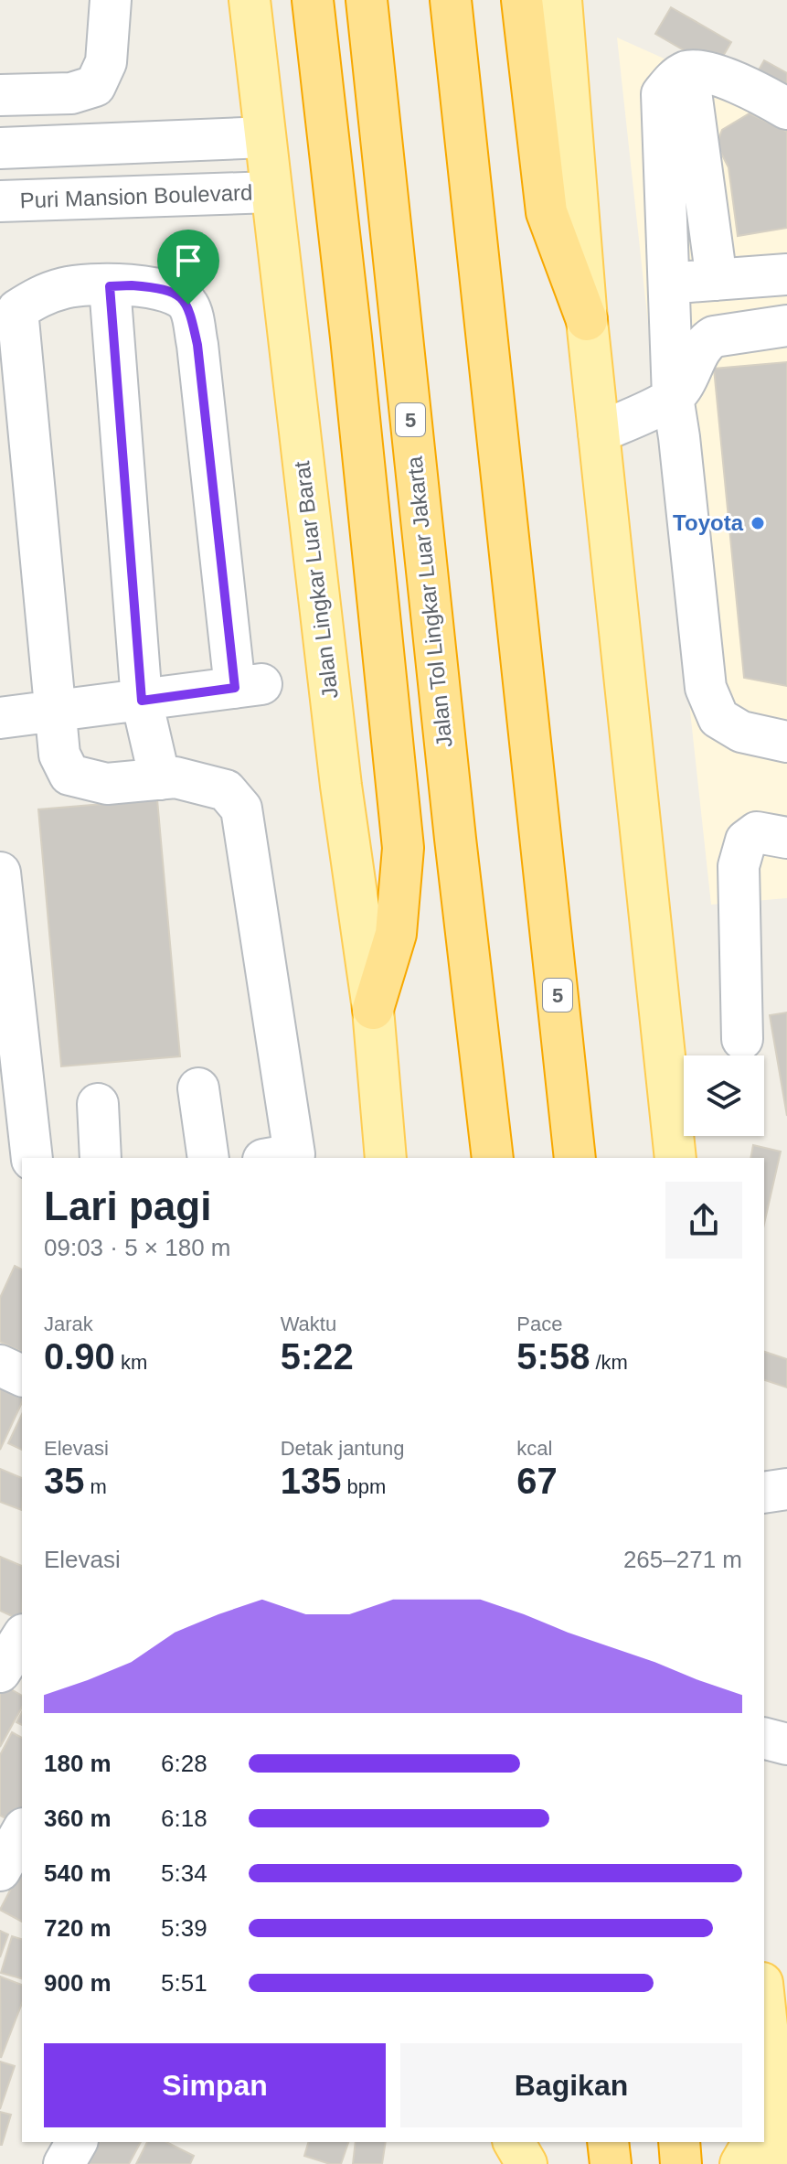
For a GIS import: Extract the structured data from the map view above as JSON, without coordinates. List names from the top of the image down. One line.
{"streets":{"highway":["5","Jalan Tol Lingkar Luar Jakarta"],"main road":["Jalan Lingkar Luar Barat"],"street":["Puri Mansion Boulevard"]},"crossings":[["Puri Mansion Boulevard","Jalan Lingkar Luar Barat"]],"places":["Toyota"],"page":{"heading":["Lari pagi","09:03 · 5 × 180 m"],"stats":[["Jarak","0.90 km"],["Waktu","5:22"],["Pace","5:58 /km"],["Elevasi","35 m"],["Detak jantung","135 bpm"],["kcal","67"]],"chart":["Elevasi","265–271 m"],"list":[{"name":"180 m","note":"6:28"},{"name":"360 m","note":"6:18"},{"name":"540 m","note":"5:34"},{"name":"720 m","note":"5:39"},{"name":"900 m","note":"5:51"}],"buttons":["Simpan","Bagikan"]}}
